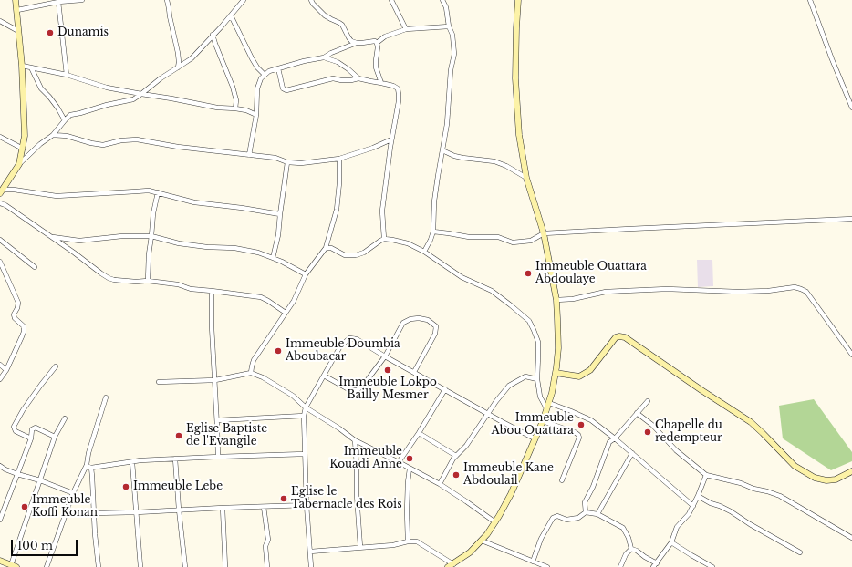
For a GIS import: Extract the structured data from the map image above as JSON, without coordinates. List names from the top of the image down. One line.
{"places":["Dunamis","Immeuble Ouattara Abdoulaye","Immeuble Doumbia Aboubacar","Immeuble Lokpo Bailly Mesmer","Immeuble Abou Ouattara","Chapelle du redempteur","Eglise Baptiste de l'Evangile","Immeuble Kouadi Anne","Immeuble Kane Abdoulail","Immeuble Lebe","Eglise le Tabernacle des Rois","Immeuble Koffi Konan"],"scale_bar":"100 m"}
